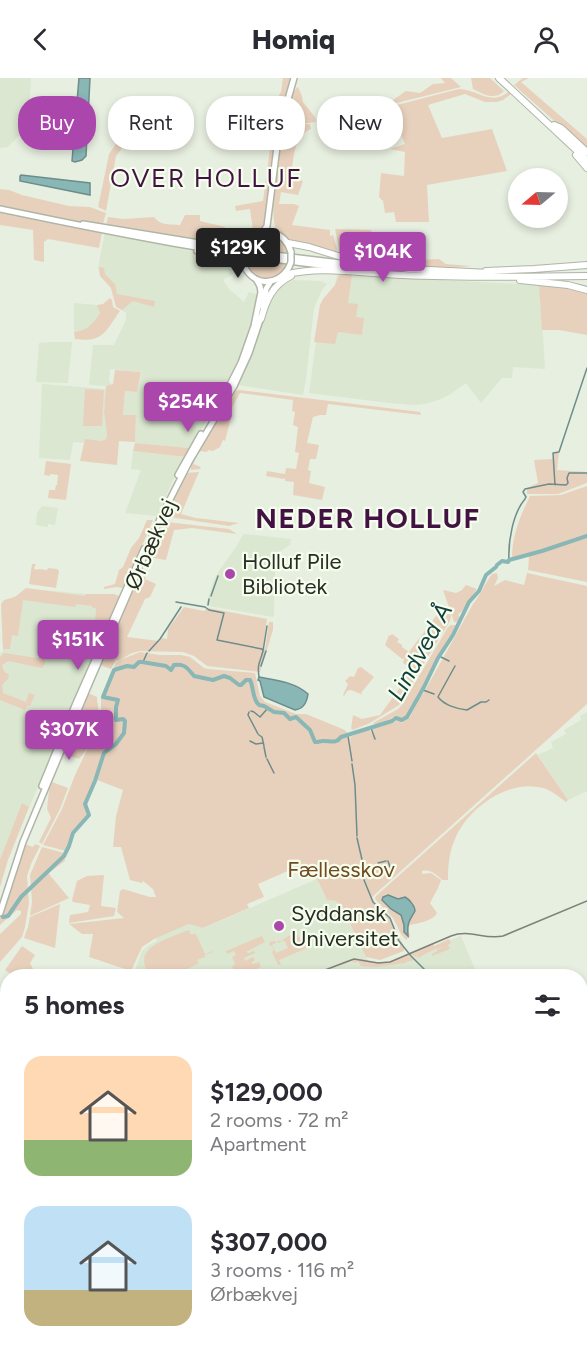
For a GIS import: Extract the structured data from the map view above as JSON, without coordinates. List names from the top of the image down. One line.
{"streets":{"main road":["Ørbækvej"]},"districts":["OVER HOLLUF","NEDER HOLLUF"],"water":["Lindved Å"],"parks":["Fællesskov"],"places":["Holluf Pile Bibliotek","Syddansk Universitet"],"north":"left","page":{"header":"Homiq","chip":["Buy","Rent","Filters","New"],"price":["$129K","$104K","$254K","$151K","$307K"],"heading":"5 homes","list":[{"name":"$129,000","note":"2 rooms · 72 m² · Apartment"},{"name":"$307,000","note":"3 rooms · 116 m² · Ørbækvej"}]}}
